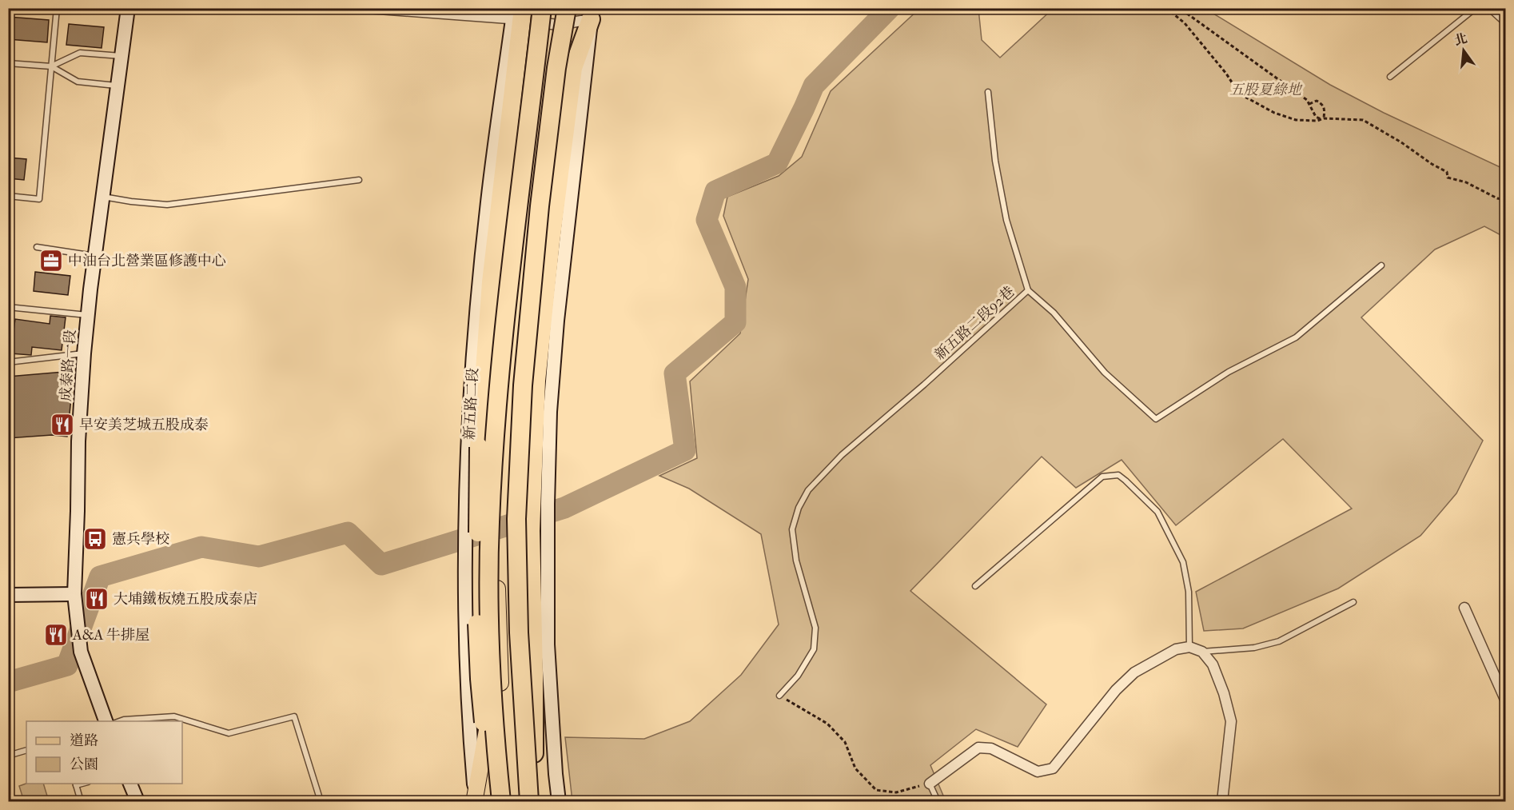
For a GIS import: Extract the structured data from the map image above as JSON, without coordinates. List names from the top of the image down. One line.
{"streets":{"main road":["成泰路一段","新五路二段"],"lane":["新五路二段92巷"]},"parks":["五股夏綠地"],"places":{"office":["中油台北營業區修護中心"],"restaurant":["早安美芝城五股成泰","大埔鐵板燒五股成泰店","A&A 牛排屋"],"bus stop":["憲兵學校"]},"legend":["道路","公園"],"north":"top"}
